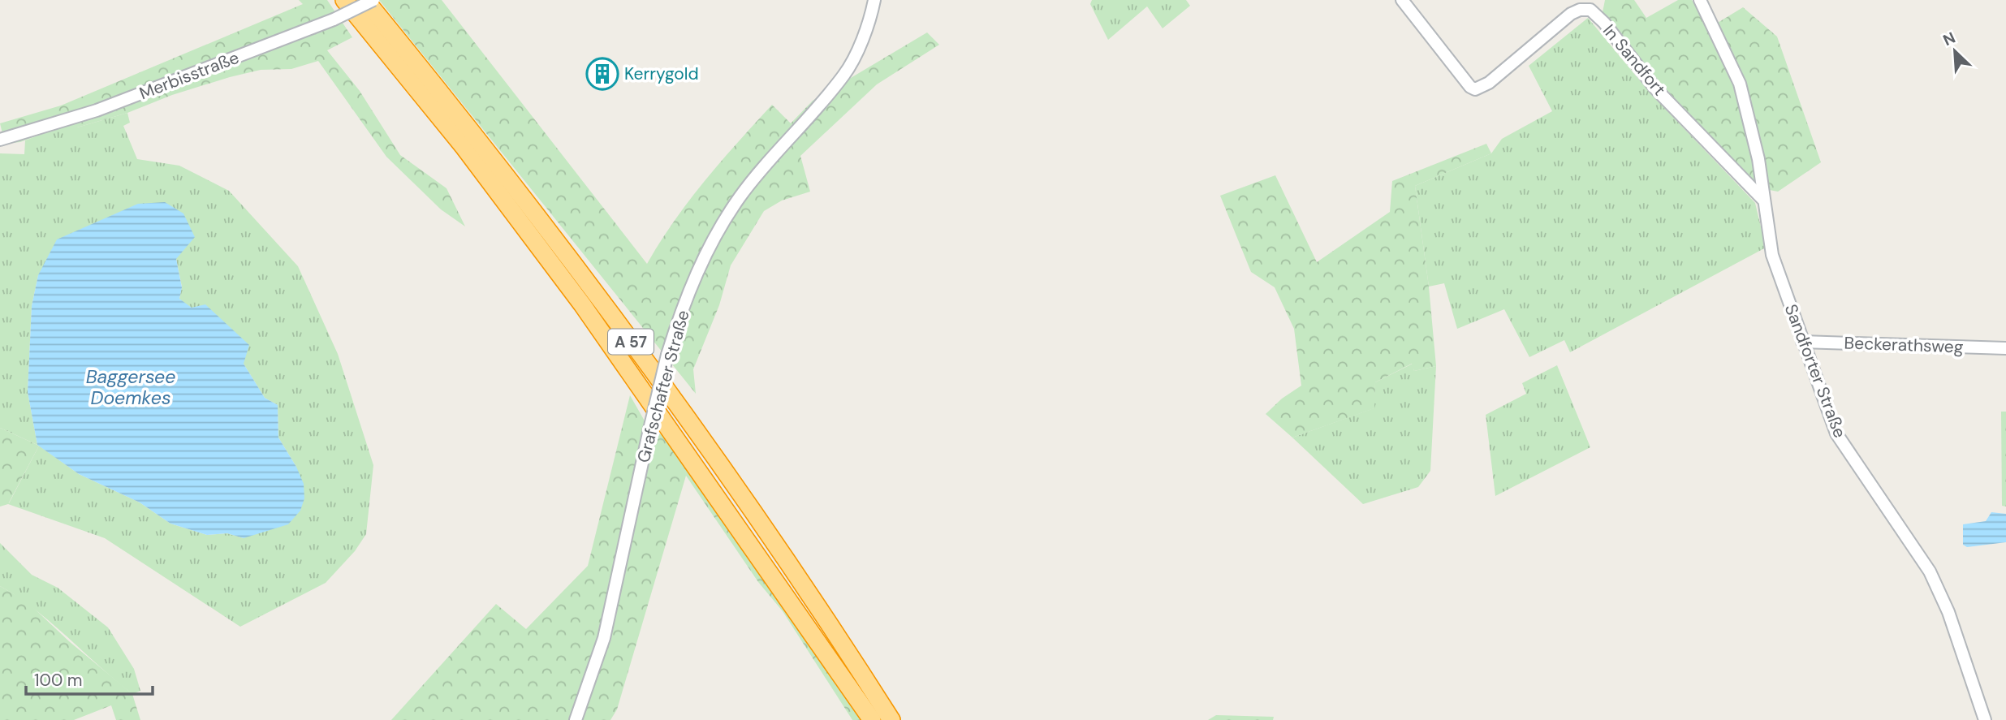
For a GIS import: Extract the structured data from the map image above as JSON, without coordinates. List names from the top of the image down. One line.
{"streets":{"highway":["A 57"],"street":["In Sandfort","Merbisstraße","Beckerathsweg","Sandforter Straße","Grafschafter Straße"]},"crossings":[["In Sandfort","Sandforter Straße"],["Beckerathsweg","Sandforter Straße"]],"water":["Baggersee Doemkes"],"places":{"building":["Kerrygold"]},"scale_bar":"100 m","north":"top left"}
